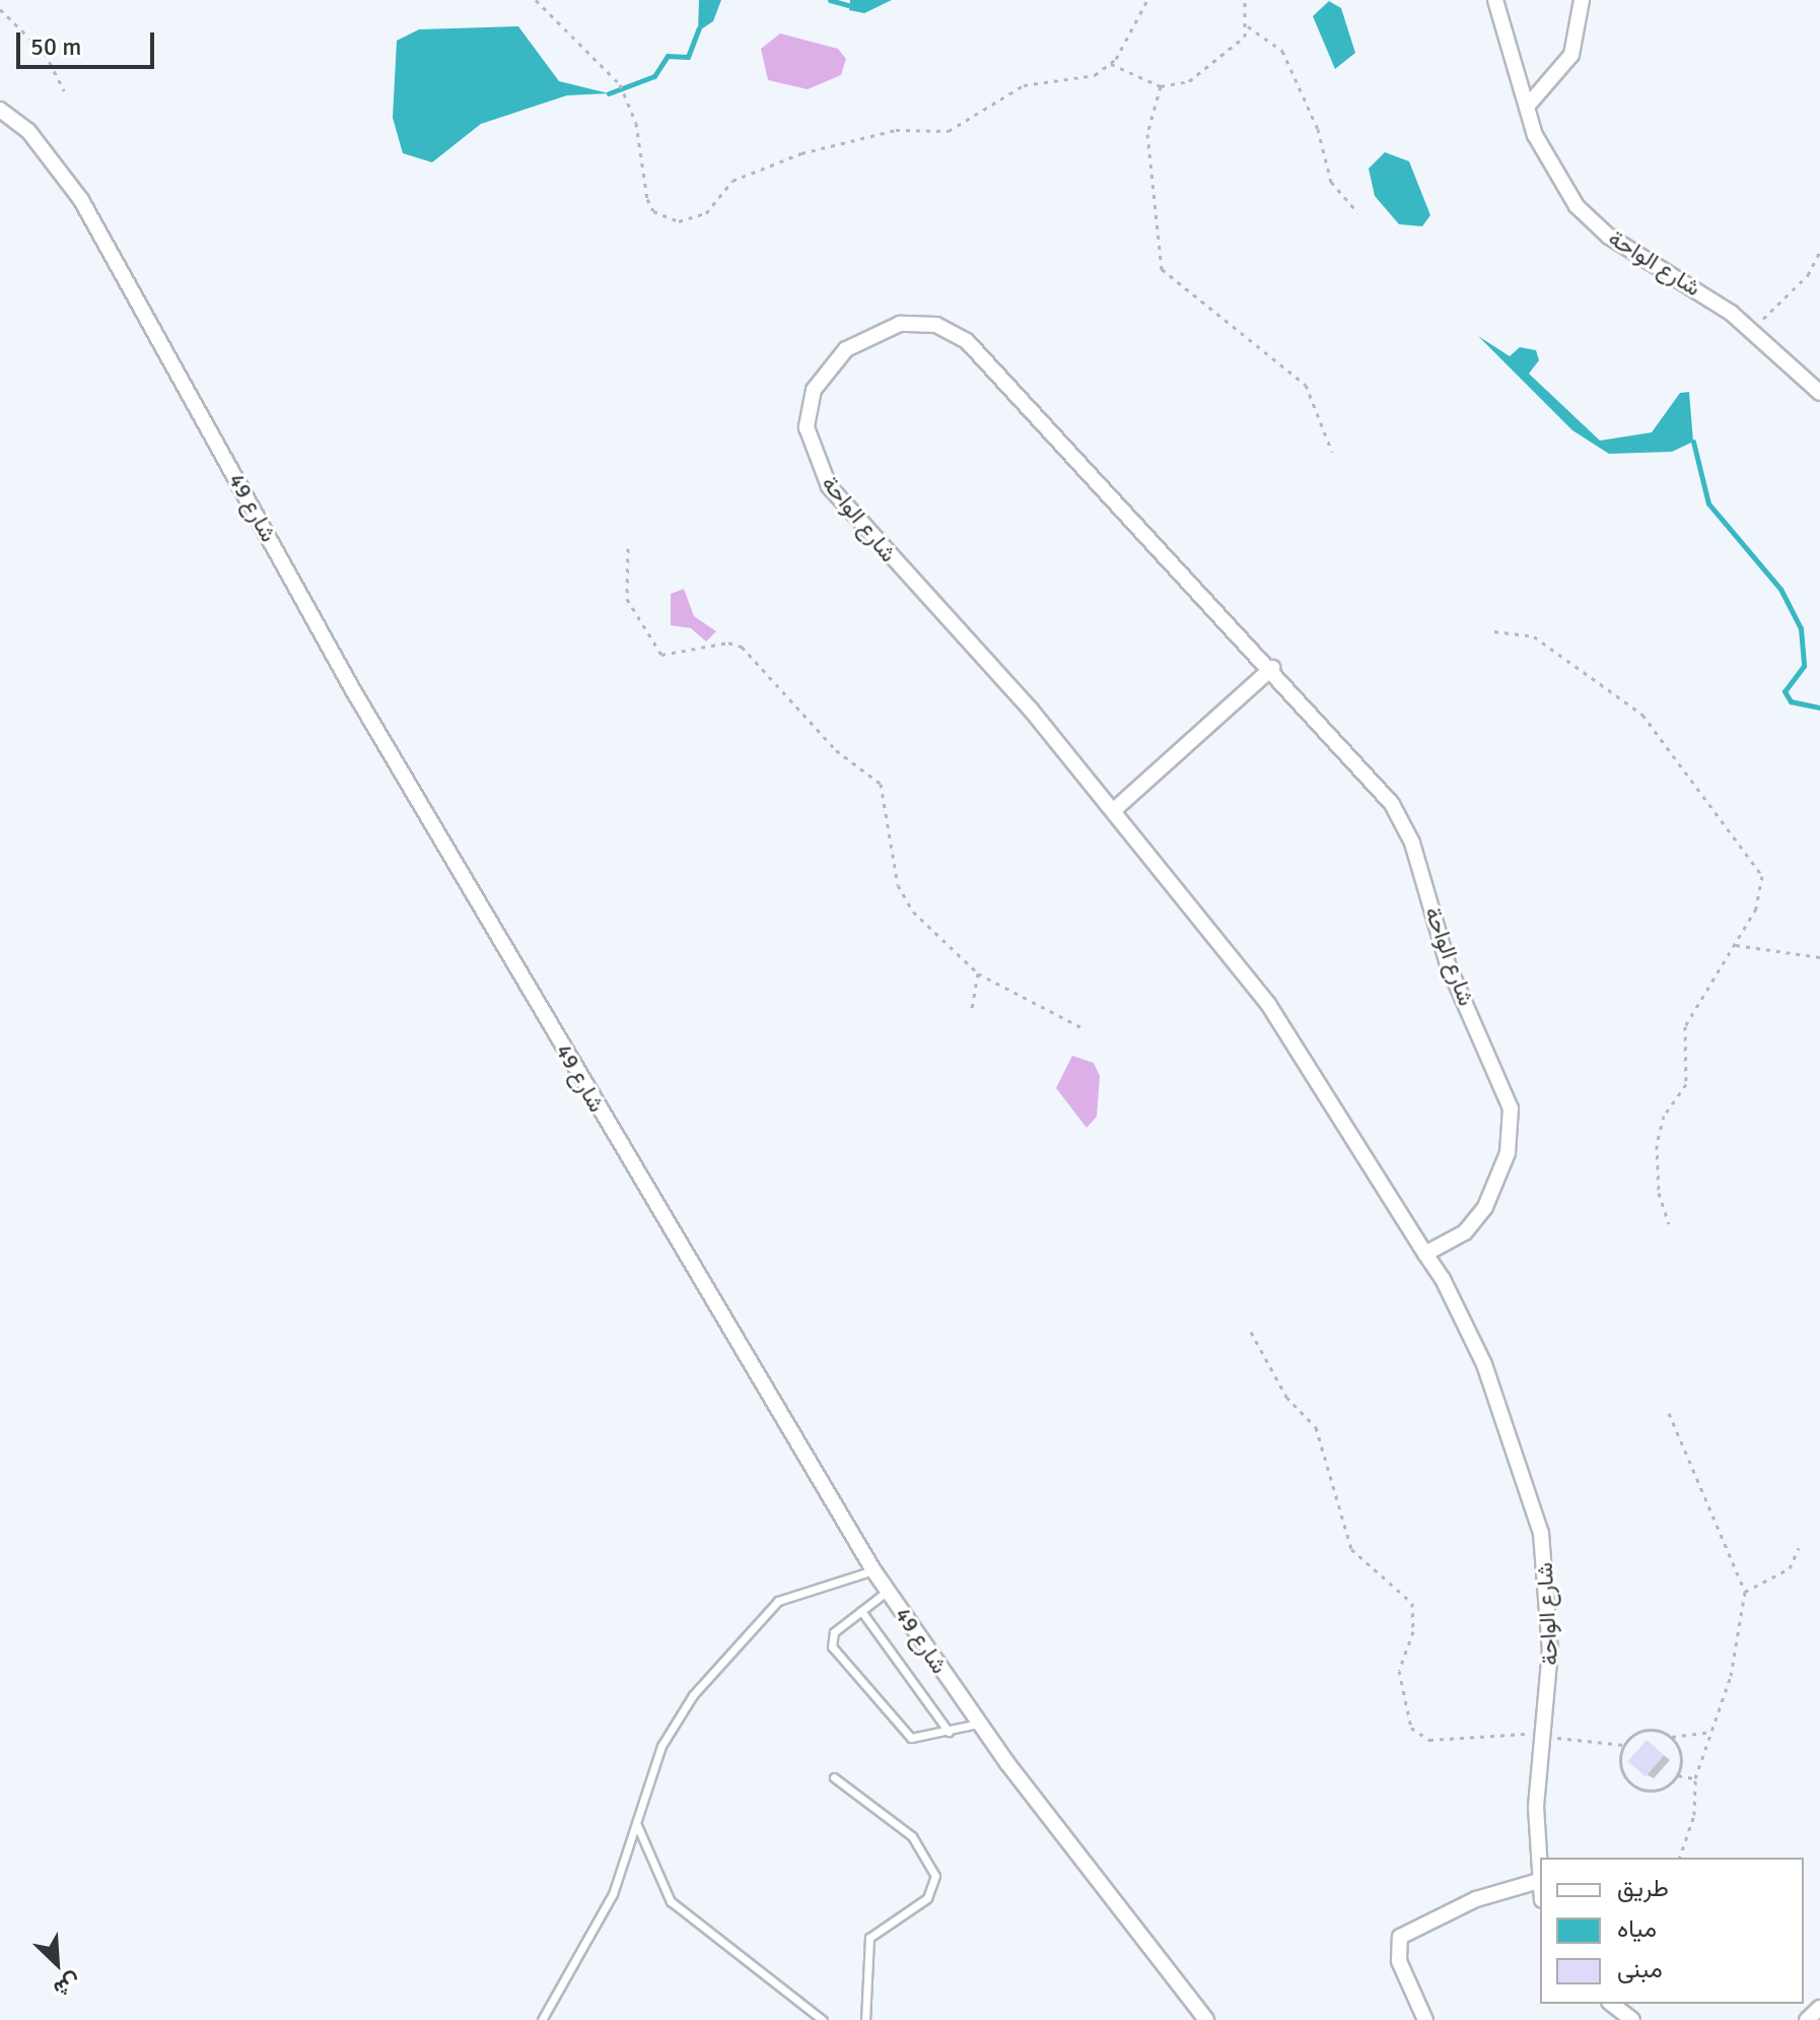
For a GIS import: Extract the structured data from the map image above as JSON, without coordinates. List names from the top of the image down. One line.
{"streets":{"street":["شارع الواحة","شارع 49"]},"legend":["طريق","مياه","مبنى"],"scale_bar":"50 m","north":"bottom right"}
